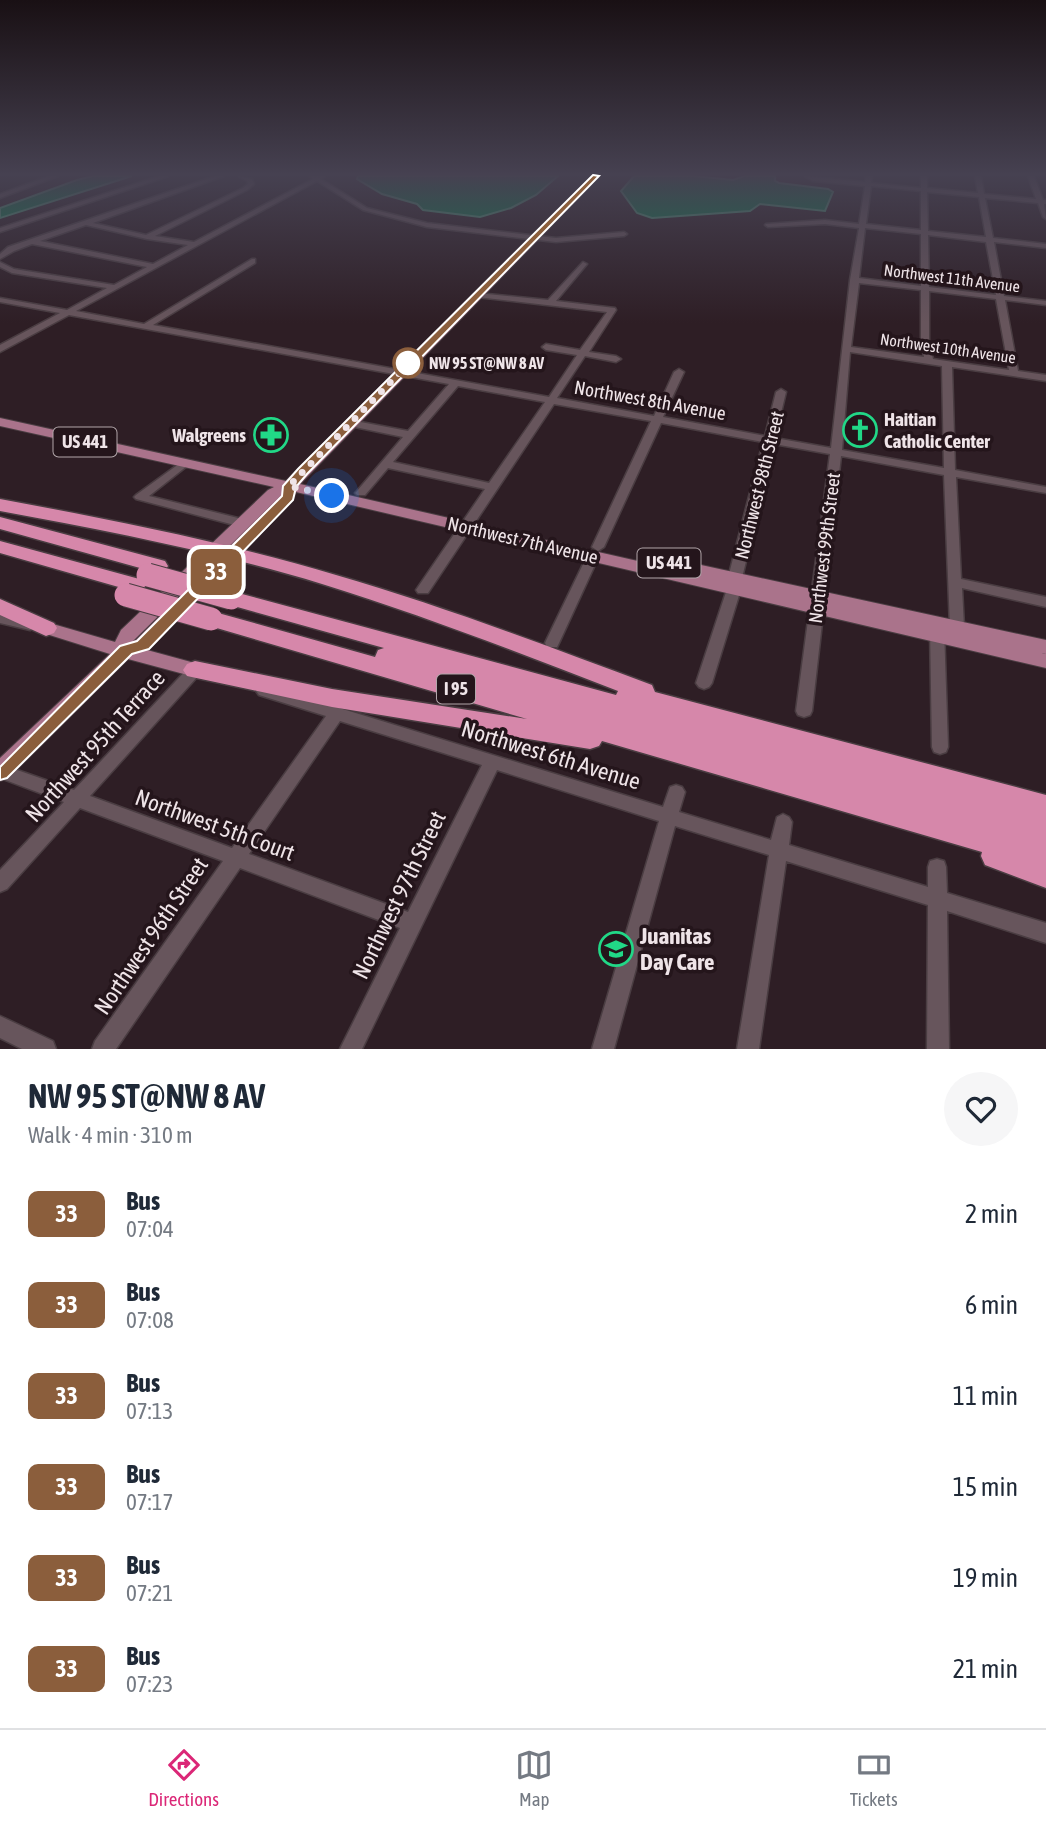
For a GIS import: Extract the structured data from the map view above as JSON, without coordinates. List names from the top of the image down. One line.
{"streets":{"highway":["I 95"],"main road":["US 441","Northwest 7th Avenue","Northwest 6th Avenue"],"street":["Northwest 11th Avenue","Northwest 10th Avenue","Northwest 8th Avenue","Northwest 98th Street","Northwest 99th Street","Northwest 95th Terrace","Northwest 5th Court","Northwest 97th Street","Northwest 96th Street"]},"crossings":[["Northwest 11th Avenue","Northwest 99th Street"],["Northwest 10th Avenue","Northwest 99th Street"],["Northwest 8th Avenue","Northwest 98th Street"],["Northwest 8th Avenue","Northwest 99th Street"],["Northwest 98th Street","Northwest 7th Avenue"],["Northwest 7th Avenue","Northwest 99th Street"],["Northwest 95th Terrace","Northwest 6th Avenue"],["Northwest 95th Terrace","Northwest 5th Court"],["Northwest 6th Avenue","Northwest 97th Street"],["Northwest 6th Avenue","Northwest 96th Street"],["Northwest 5th Court","Northwest 97th Street"],["Northwest 5th Court","Northwest 96th Street"]],"places":{"other":["NW 95 ST@NW 8 AV"],"church":["Haitian Catholic Center"],"pharmacy":["Walgreens"],"school or university":["Juanitas Day Care"]},"lines":["bus line 33"],"page":{"on_map":"33","heading":["NW 95 ST@NW 8 AV","Walk · 4 min · 310 m"],"list":[{"mark":"33","name":"Bus","note":"07:04","value":"2 min"},{"mark":"33","name":"Bus","note":"07:08","value":"6 min"},{"mark":"33","name":"Bus","note":"07:13","value":"11 min"},{"mark":"33","name":"Bus","note":"07:17","value":"15 min"},{"mark":"33","name":"Bus","note":"07:21","value":"19 min"},{"mark":"33","name":"Bus","note":"07:23","value":"21 min"}],"tabs":["Directions","Map","Tickets"]}}
